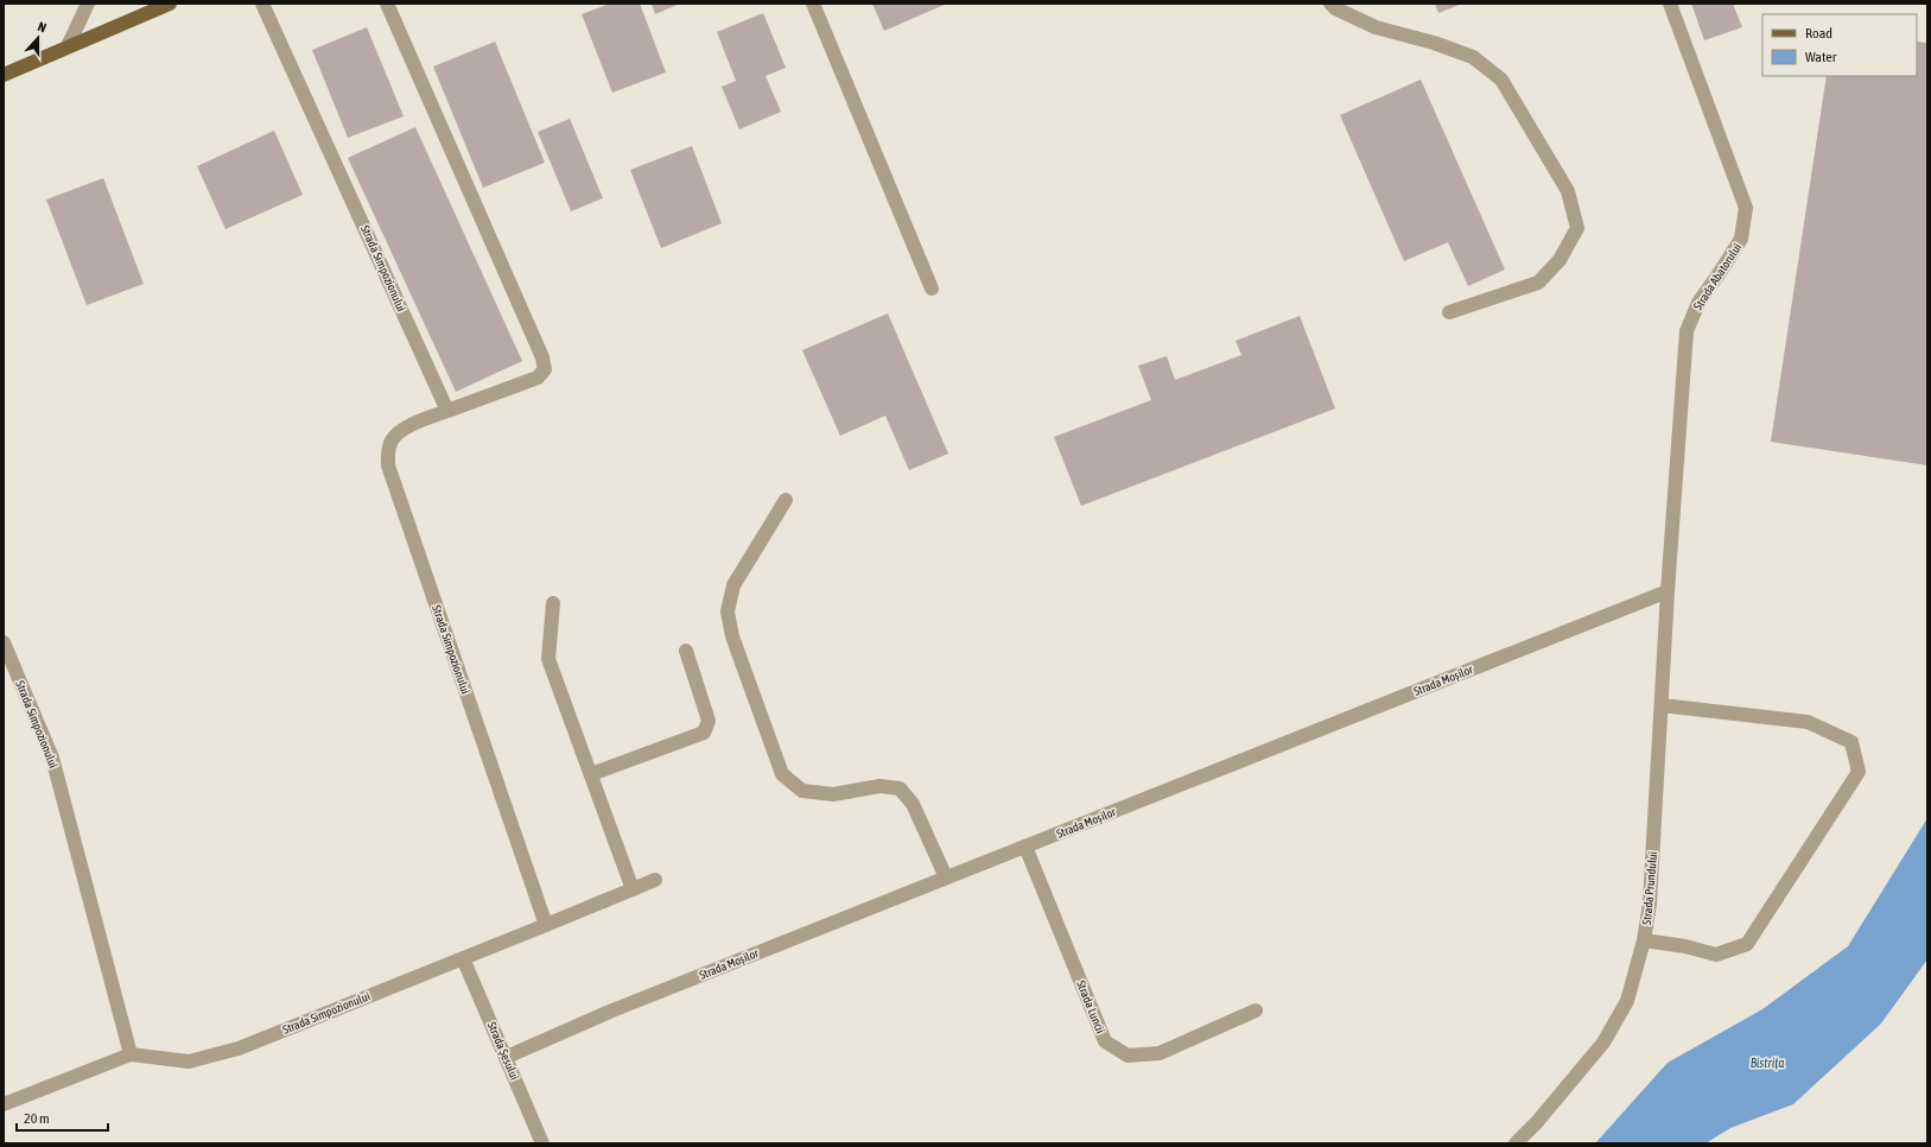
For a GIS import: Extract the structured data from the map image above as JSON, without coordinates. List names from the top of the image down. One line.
{"streets":{"street":["Strada Simpozionului","Strada Abatorului","Strada Moșilor","Strada Prundului","Strada Luncii","Strada Șesului"]},"crossings":[["Strada Simpozionului","Strada Șesului"],["Strada Abatorului","Strada Moșilor"],["Strada Abatorului","Strada Prundului"],["Strada Moșilor","Strada Prundului"],["Strada Moșilor","Strada Luncii"],["Strada Moșilor","Strada Șesului"]],"water":["Bistrița"],"legend":["Road","Water"],"scale_bar":"20 m","north":"top"}
